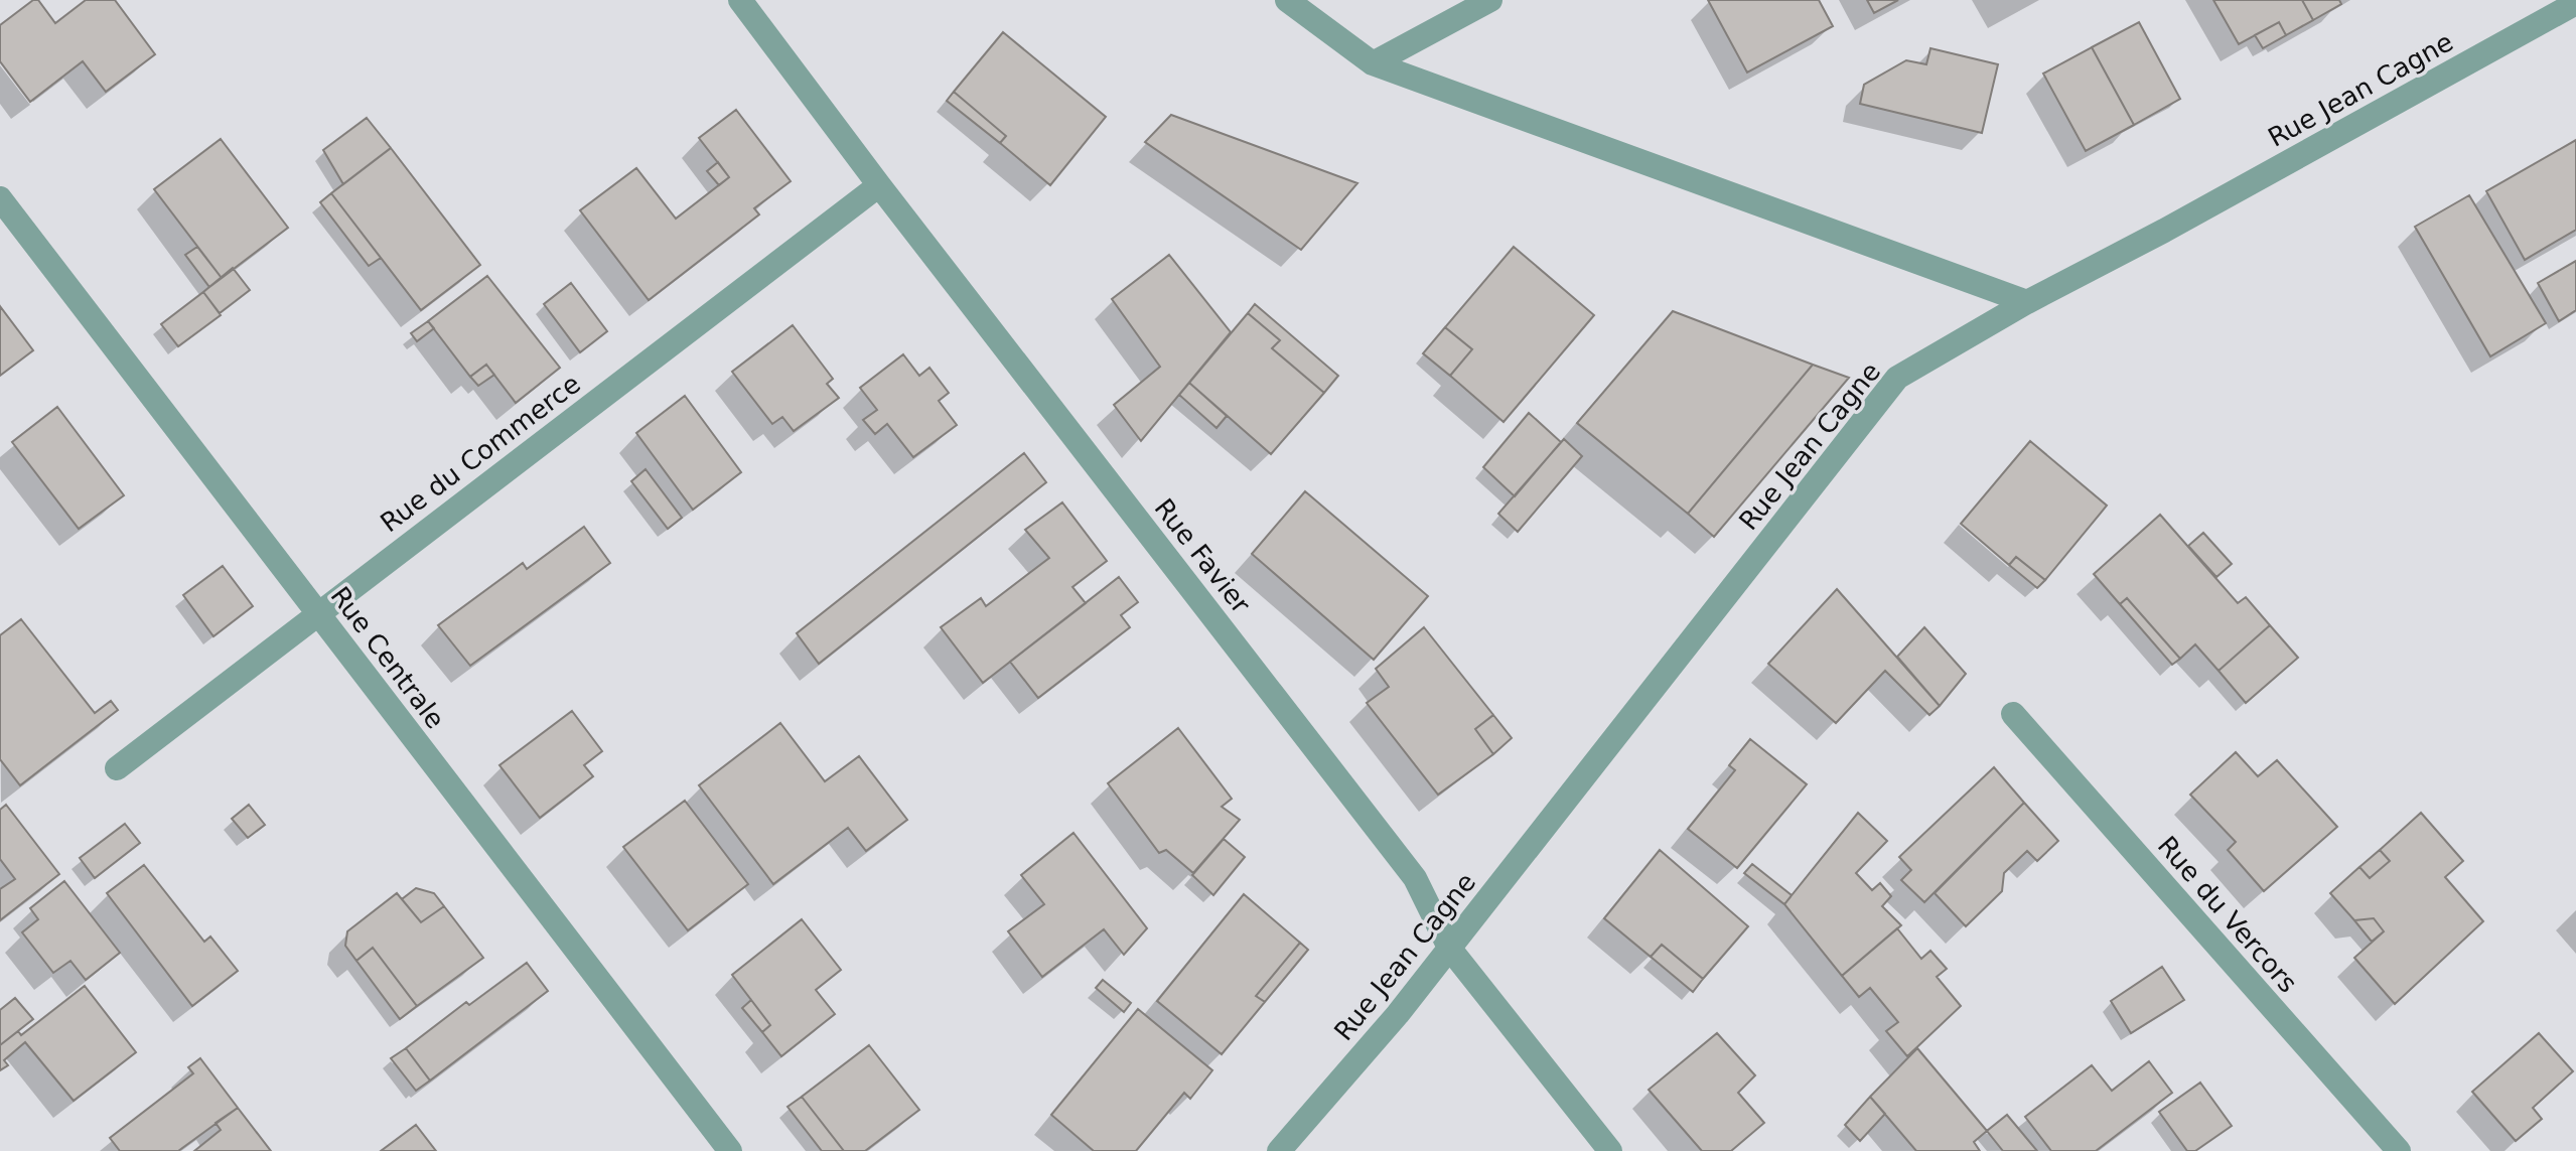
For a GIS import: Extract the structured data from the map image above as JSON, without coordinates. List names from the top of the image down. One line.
{"streets":{"street":["Rue Jean Cagne","Rue du Commerce","Rue Favier","Rue Centrale","Rue du Vercors"]},"crossings":[["Rue Jean Cagne","Rue Favier"],["Rue du Commerce","Rue Favier"],["Rue du Commerce","Rue Centrale"]]}
